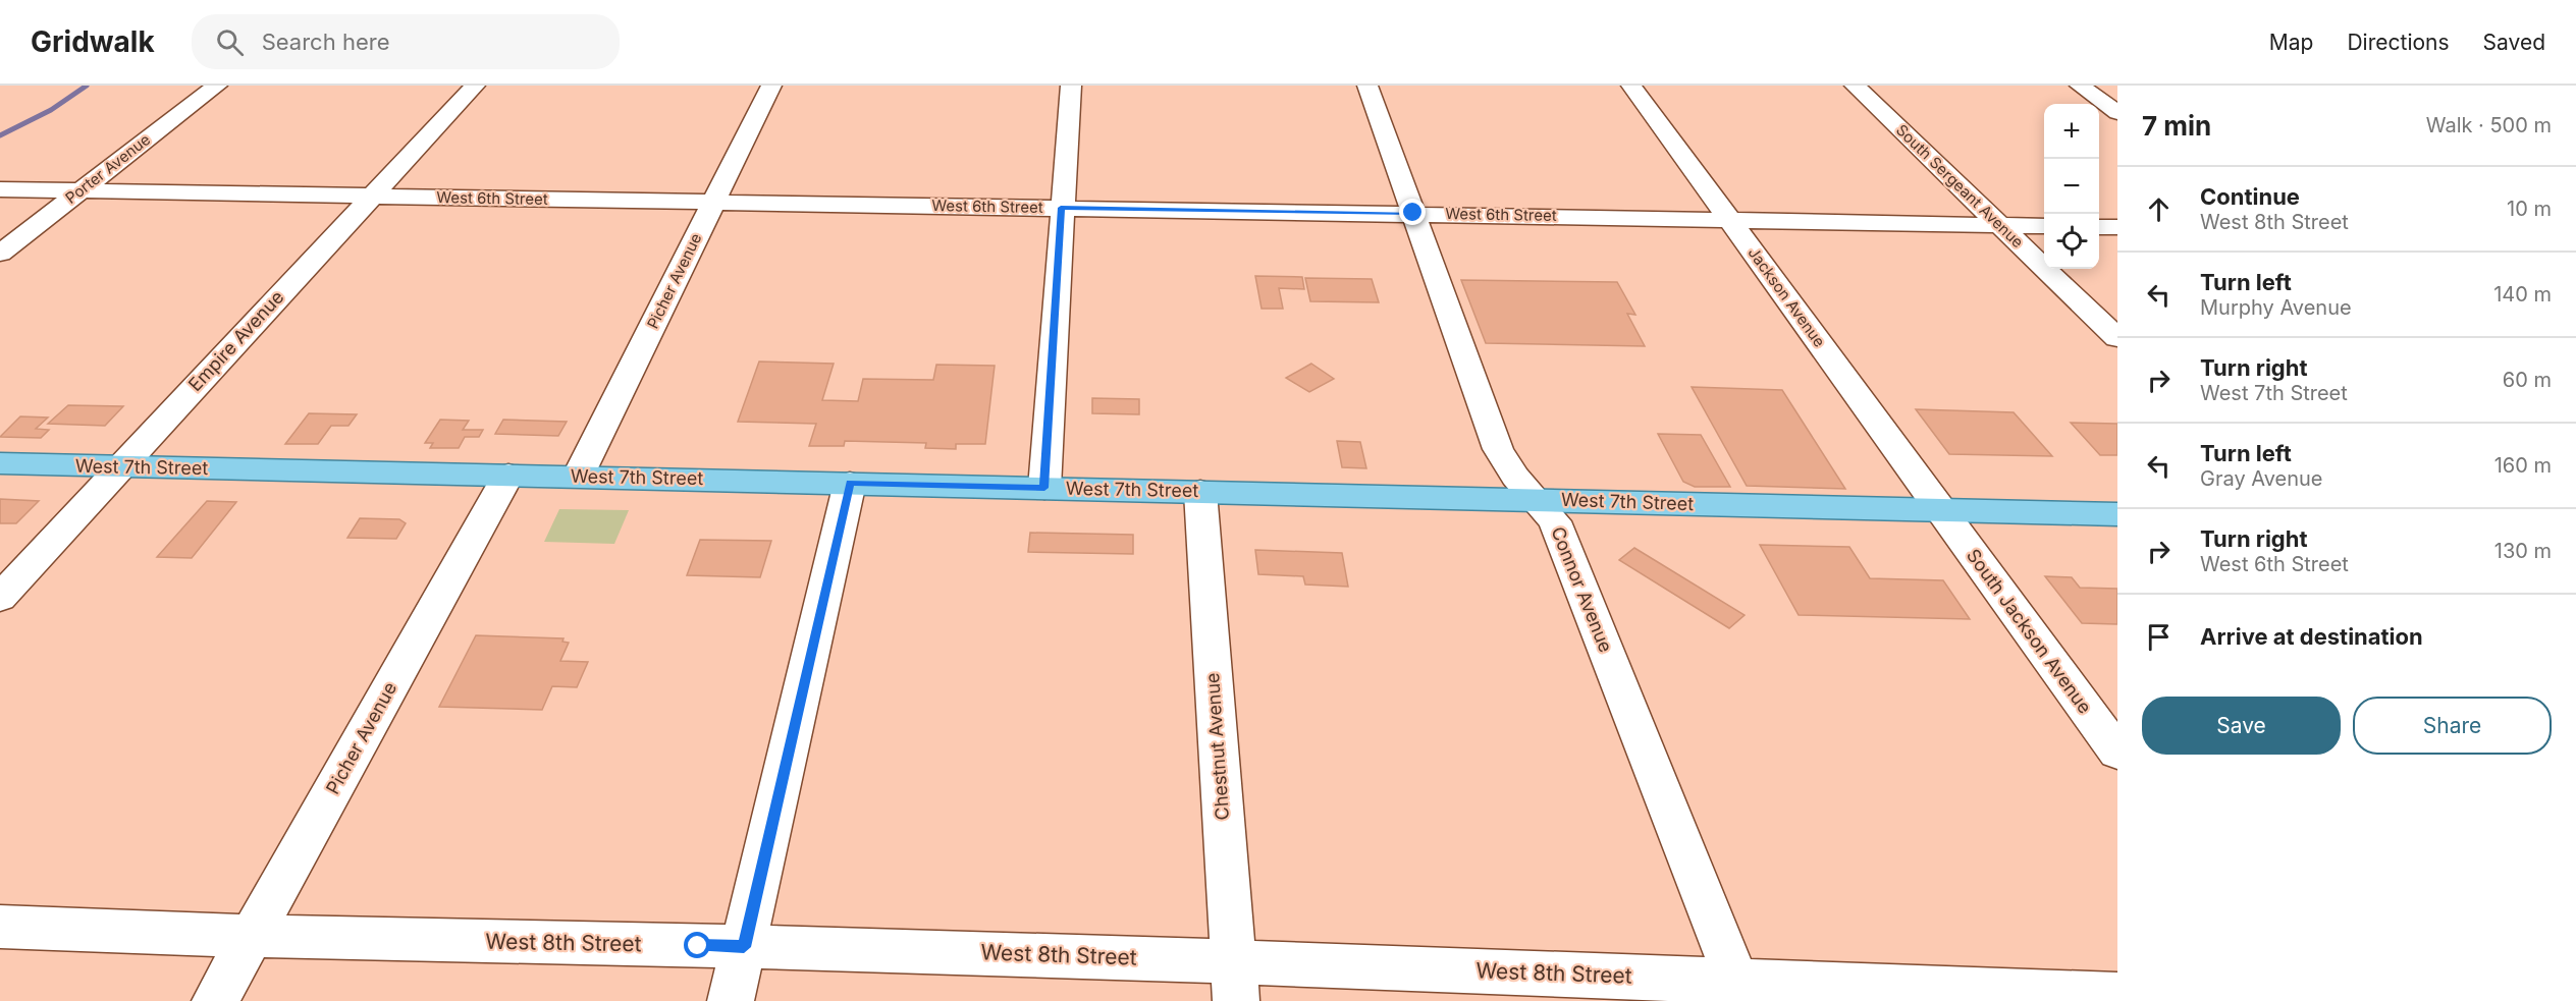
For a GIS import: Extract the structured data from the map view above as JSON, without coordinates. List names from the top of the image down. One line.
{"streets":{"main road":["West 7th Street"],"street":["Porter Avenue","South Sergeant Avenue","West 6th Street","Picher Avenue","Jackson Avenue","Empire Avenue","Connor Avenue","South Jackson Avenue","Chestnut Avenue","West 8th Street"]},"crossings":[["Porter Avenue","West 6th Street"],["South Sergeant Avenue","West 6th Street"],["West 6th Street","Picher Avenue"],["West 6th Street","Jackson Avenue"],["West 6th Street","Empire Avenue"],["West 6th Street","Connor Avenue"],["Picher Avenue","West 7th Street"],["Picher Avenue","West 8th Street"],["Jackson Avenue","West 7th Street"],["Jackson Avenue","South Jackson Avenue"],["Empire Avenue","West 7th Street"],["West 7th Street","Connor Avenue"],["West 7th Street","South Jackson Avenue"],["West 7th Street","Chestnut Avenue"],["Connor Avenue","West 8th Street"],["Chestnut Avenue","West 8th Street"]],"page":{"header":"Gridwalk","search":"Search here","nav":["Map","Directions","Saved"],"heading":["7 min","Walk · 500 m"],"map_buttons":["+","−"],"list":[["Continue","West 8th Street","10 m"],["Turn left","Murphy Avenue","140 m"],["Turn right","West 7th Street","60 m"],["Turn left","Gray Avenue","160 m"],["Turn right","West 6th Street","130 m"],"Arrive at destination"],"buttons":["Save","Share"]}}
